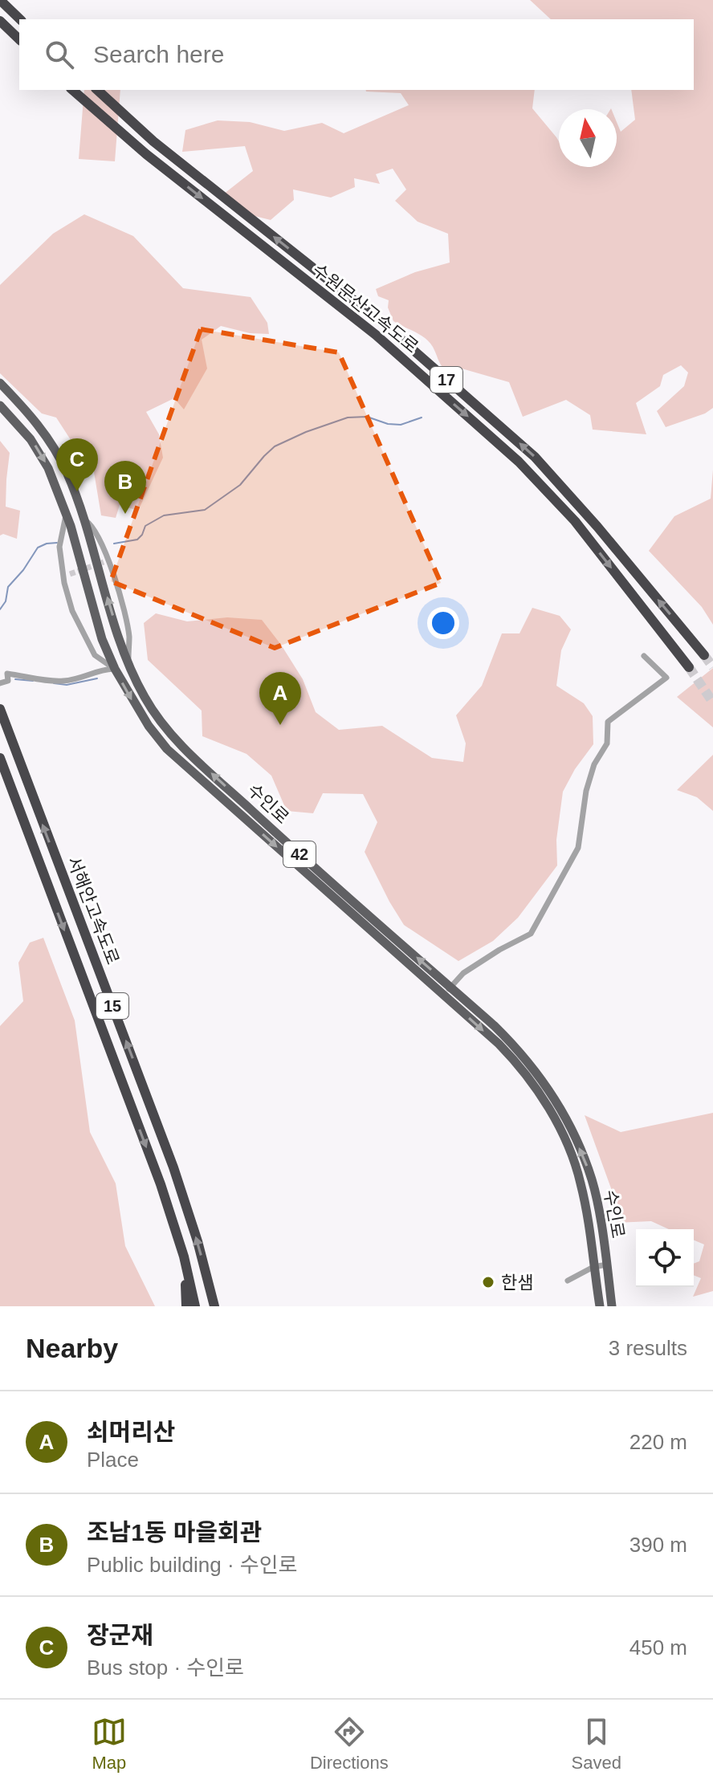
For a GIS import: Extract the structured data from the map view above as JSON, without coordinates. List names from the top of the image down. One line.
{"streets":{"highway":["수원문산고속도로","17","서해안고속도로","15"],"main road":["수인로","42"]},"places":["한샘"],"north":"top","page":{"search":"Search here","pins":["C","B","A"],"heading":["Nearby","3 results"],"list":[{"mark":"A","name":"쇠머리산","note":"Place","value":"220 m"},{"mark":"B","name":"조남1동 마을회관","note":"Public building · 수인로","value":"390 m"},{"mark":"C","name":"장군재","note":"Bus stop · 수인로","value":"450 m"}],"nav":["Map","Directions","Saved"]}}
